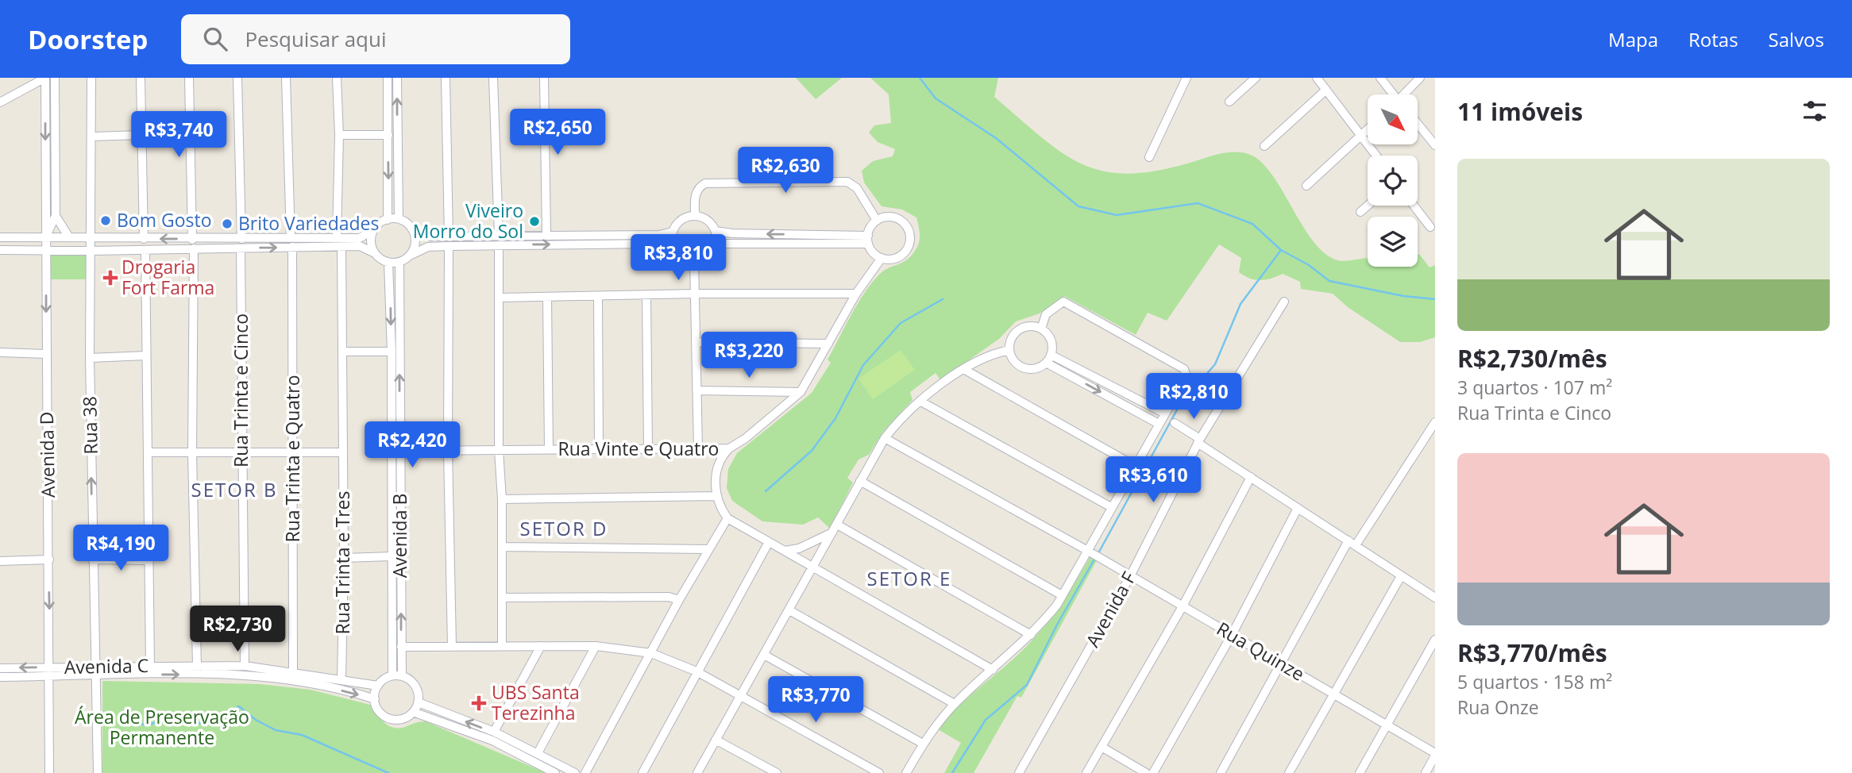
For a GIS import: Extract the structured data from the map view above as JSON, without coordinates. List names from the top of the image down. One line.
{"streets":{"street":["Rua Trinta e Cinco","Rua 38","Rua Vinte e Quatro","Avenida D","Rua Trinta e Quatro","Avenida B","Rua Trinta e Tres","Avenida F","Rua Quinze","Avenida C"]},"crossings":[["Rua Trinta e Cinco","Avenida C"],["Rua 38","Avenida C"],["Rua Vinte e Quatro","Avenida B"],["Avenida D","Avenida C"],["Rua Trinta e Quatro","Avenida C"],["Avenida B","Avenida C"],["Rua Trinta e Tres","Avenida C"],["Avenida F","Rua Quinze"]],"districts":["SETOR B","SETOR D","SETOR E"],"parks":["Área de Preservação Permanente"],"places":{"other":["Bom Gosto","Viveiro Morro do Sol","Brito Variedades"],"health":["Drogaria Fort Farma","UBS Santa Terezinha"]},"north":"bottom right","page":{"header":"Doorstep","search":"Pesquisar aqui","nav":["Mapa","Rotas","Salvos"],"heading":"11 imóveis","price":["R$2,650","R$3,740","R$2,630","R$3,810","R$3,220","R$2,810","R$2,420","R$3,610","R$4,190","R$2,730","R$3,770"],"list":[{"name":"R$2,730/mês","note":"3 quartos · 107 m² · Rua Trinta e Cinco"},{"name":"R$3,770/mês","note":"5 quartos · 158 m² · Rua Onze"}]}}
